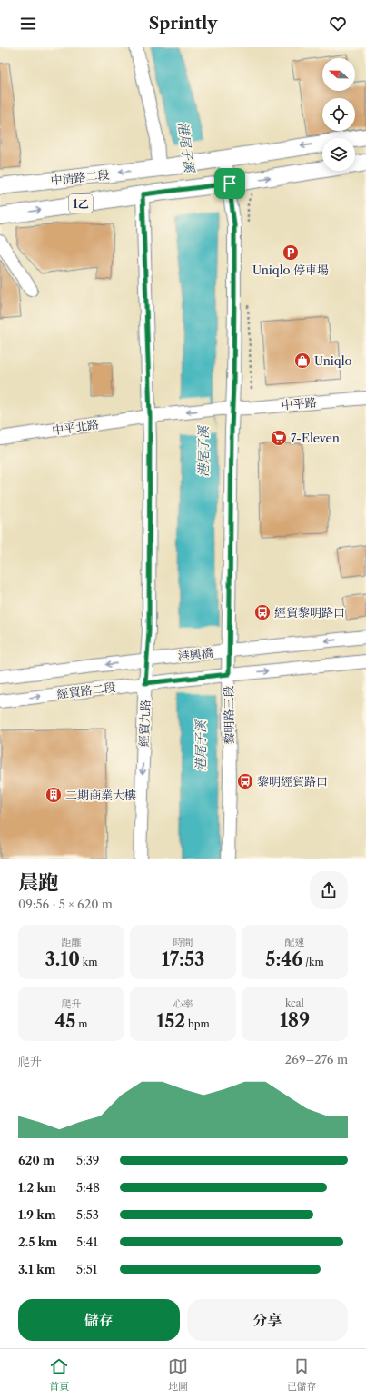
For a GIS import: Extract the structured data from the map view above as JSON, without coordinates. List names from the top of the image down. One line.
{"streets":{"main road":["中清路二段","1乙"],"street":["中平路","中平北路","港興橋","經貿路二段","黎明路三段","經貿九路"]},"crossings":[["中清路二段","1乙"],["1乙","黎明路三段"],["1乙","經貿九路"],["中平路","中平北路"],["中平路","黎明路三段"],["中平北路","經貿九路"],["港興橋","經貿路二段"],["港興橋","黎明路三段"],["經貿路二段","經貿九路"]],"water":["港尾子溪"],"places":{"parking":["Uniqlo 停車場"],"shop":["Uniqlo"],"supermarket":["7-Eleven"],"bus stop":["經貿黎明路口","黎明經貿路口"],"building":["二期商業大樓"]},"north":"left","page":{"header":"Sprintly","heading":["晨跑","09:56 · 5 × 620 m"],"stats":[["距離","3.10 km"],["時間","17:53"],["配速","5:46 /km"],["爬升","45 m"],["心率","152 bpm"],["kcal","189"]],"chart":["爬升","269–276 m"],"list":[{"name":"620 m","note":"5:39"},{"name":"1.2 km","note":"5:48"},{"name":"1.9 km","note":"5:53"},{"name":"2.5 km","note":"5:41"},{"name":"3.1 km","note":"5:51"}],"buttons":["儲存","分享"],"tabs":["首頁","地圖","已儲存"]}}
